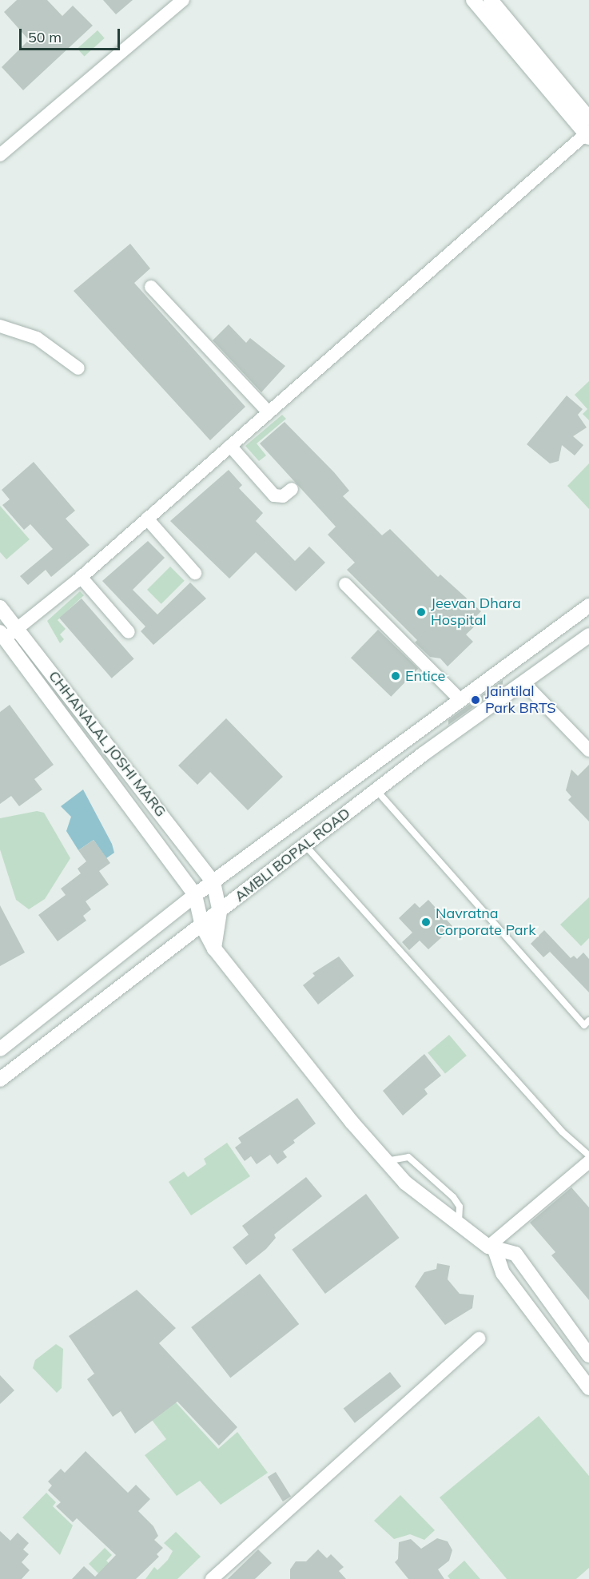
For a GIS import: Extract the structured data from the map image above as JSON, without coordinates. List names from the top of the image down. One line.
{"streets":{"street":["CHHANALAL JOSHI MARG","AMBLI BOPAL ROAD"]},"crossings":[["CHHANALAL JOSHI MARG","AMBLI BOPAL ROAD"]],"places":["Jeevan Dhara Hospital","Entice","Jaintilal Park BRTS","Navratna Corporate Park"],"scale_bar":"50 m"}
